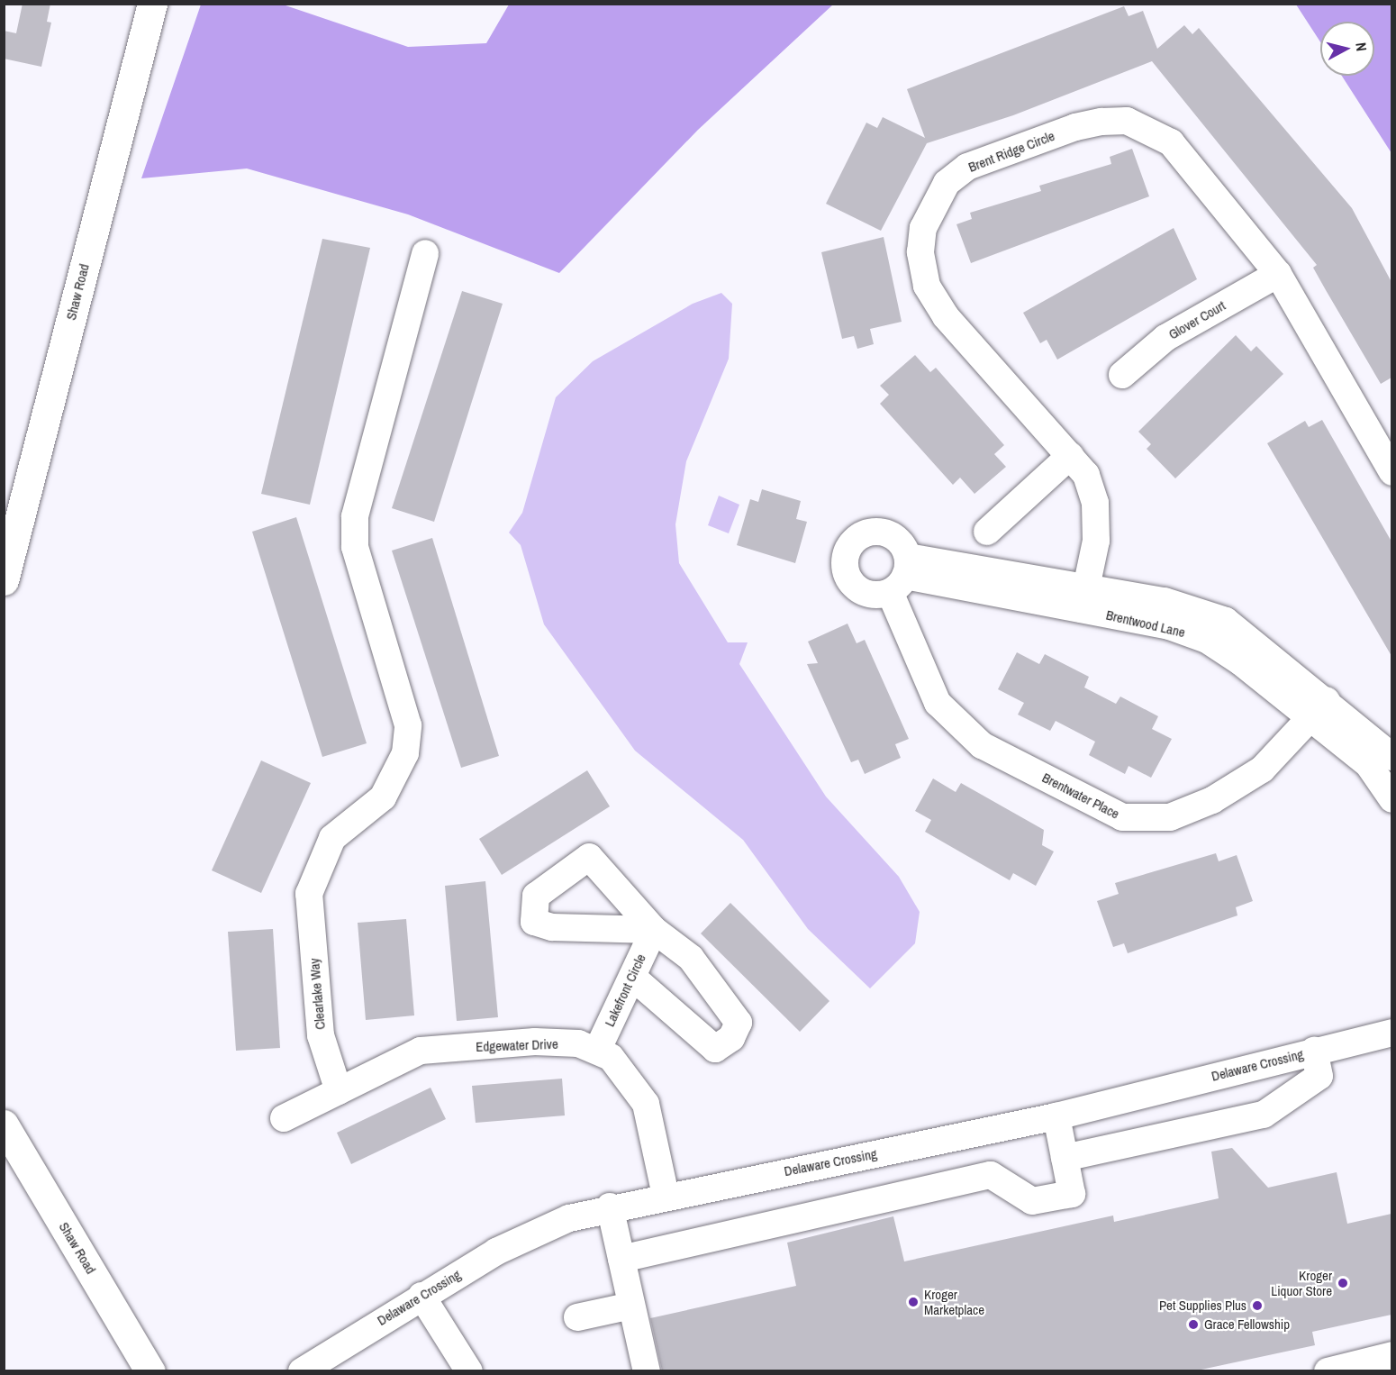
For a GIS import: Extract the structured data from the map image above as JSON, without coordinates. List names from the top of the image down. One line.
{"streets":{"main road":["Shaw Road"],"street":["Brent Ridge Circle","Glover Court","Brentwood Lane","Brentwater Place","Lakefront Circle","Clearlake Way","Edgewater Drive","Delaware Crossing"]},"crossings":[["Brent Ridge Circle","Glover Court"],["Brent Ridge Circle","Brentwood Lane"],["Brentwood Lane","Brentwater Place"],["Lakefront Circle","Edgewater Drive"],["Clearlake Way","Edgewater Drive"],["Edgewater Drive","Delaware Crossing"]],"places":["Kroger Liquor Store","Kroger Marketplace","Pet Supplies Plus","Grace Fellowship"],"north":"right"}
